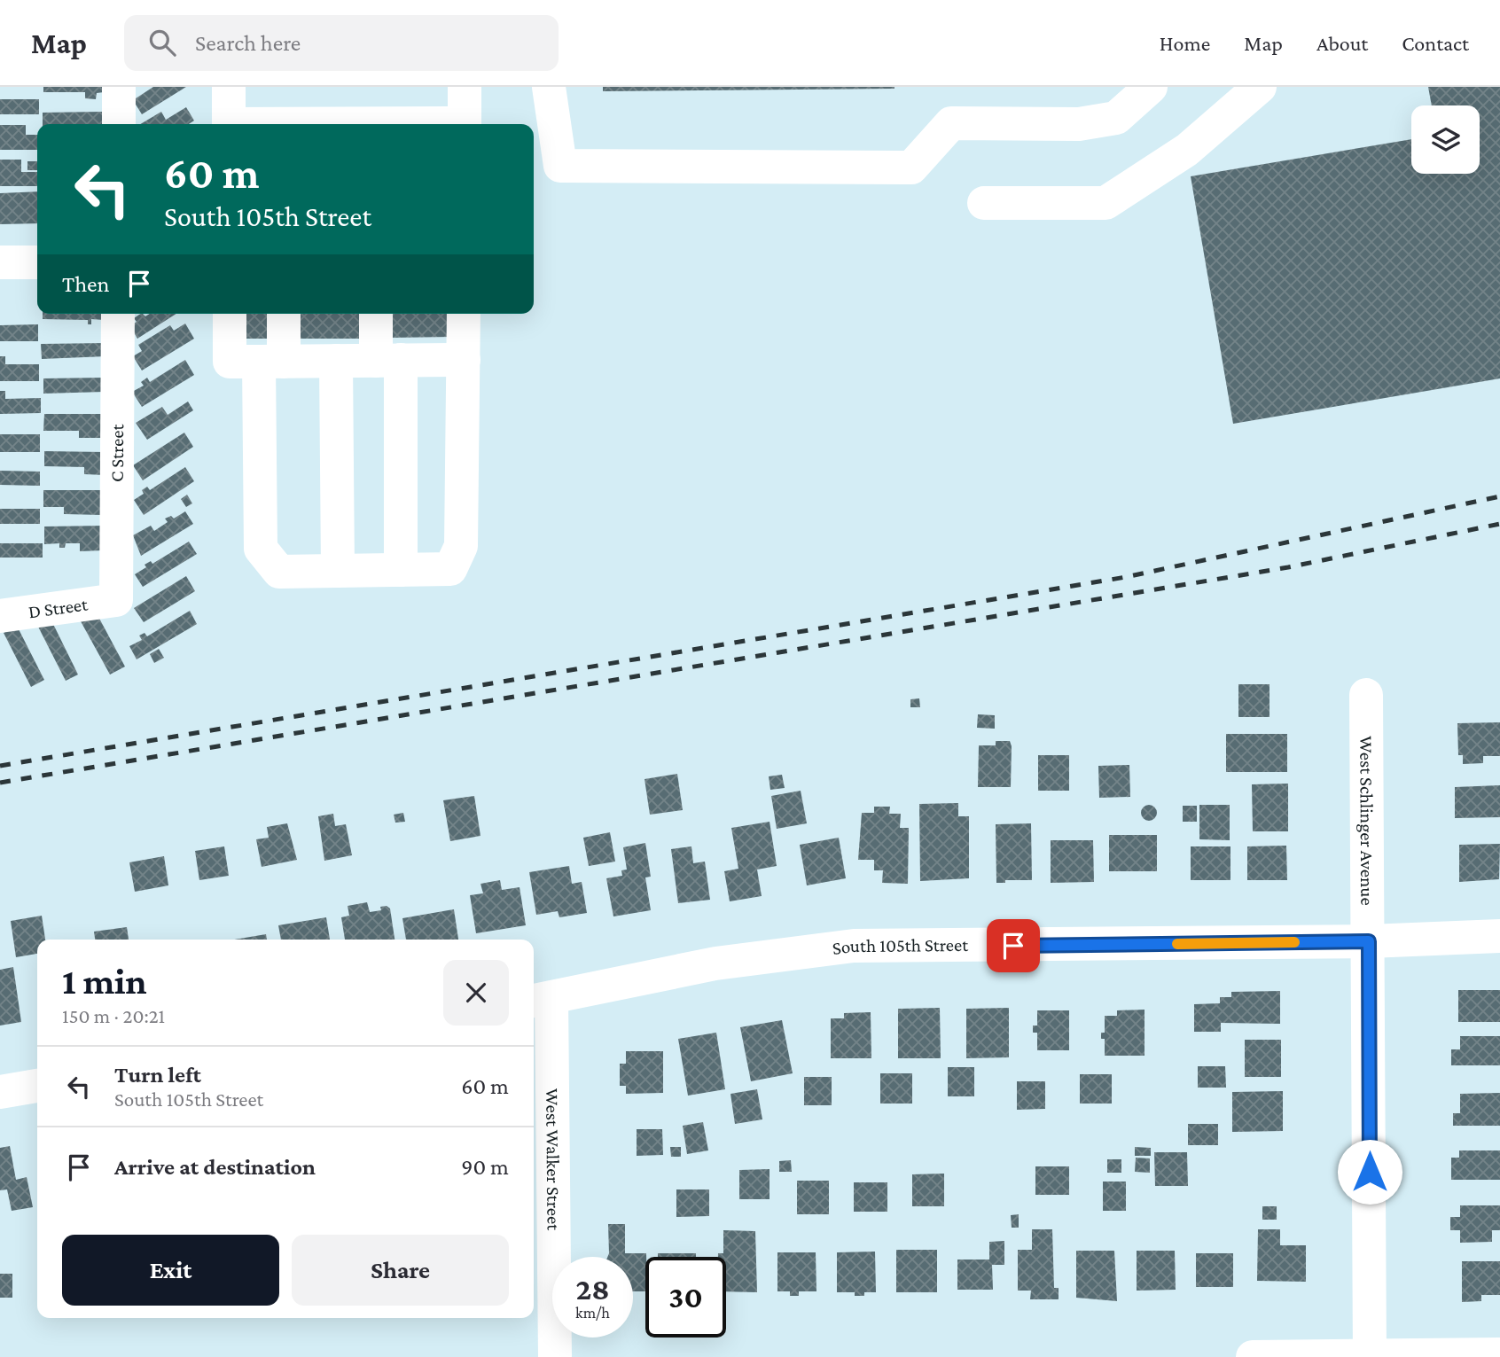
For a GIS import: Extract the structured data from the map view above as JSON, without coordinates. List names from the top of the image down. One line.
{"streets":{"street":["C Street","D Street","West Schlinger Avenue","South 105th Street","West Walker Street"]},"crossings":[["C Street","D Street"],["West Schlinger Avenue","South 105th Street"],["South 105th Street","West Walker Street"]],"page":{"header":"Map","search":"Search here","nav":["Home","Map","About","Contact"],"turn":["60 m","South 105th Street"],"then":"Then","heading":["1 min","150 m · 20:21"],"list":[{"name":"Turn left","note":"South 105th Street","value":"60 m"},{"name":"Arrive at destination","value":"90 m"}],"buttons":["Exit","Share"],"speed":"28 km/h","limit":"30"}}
